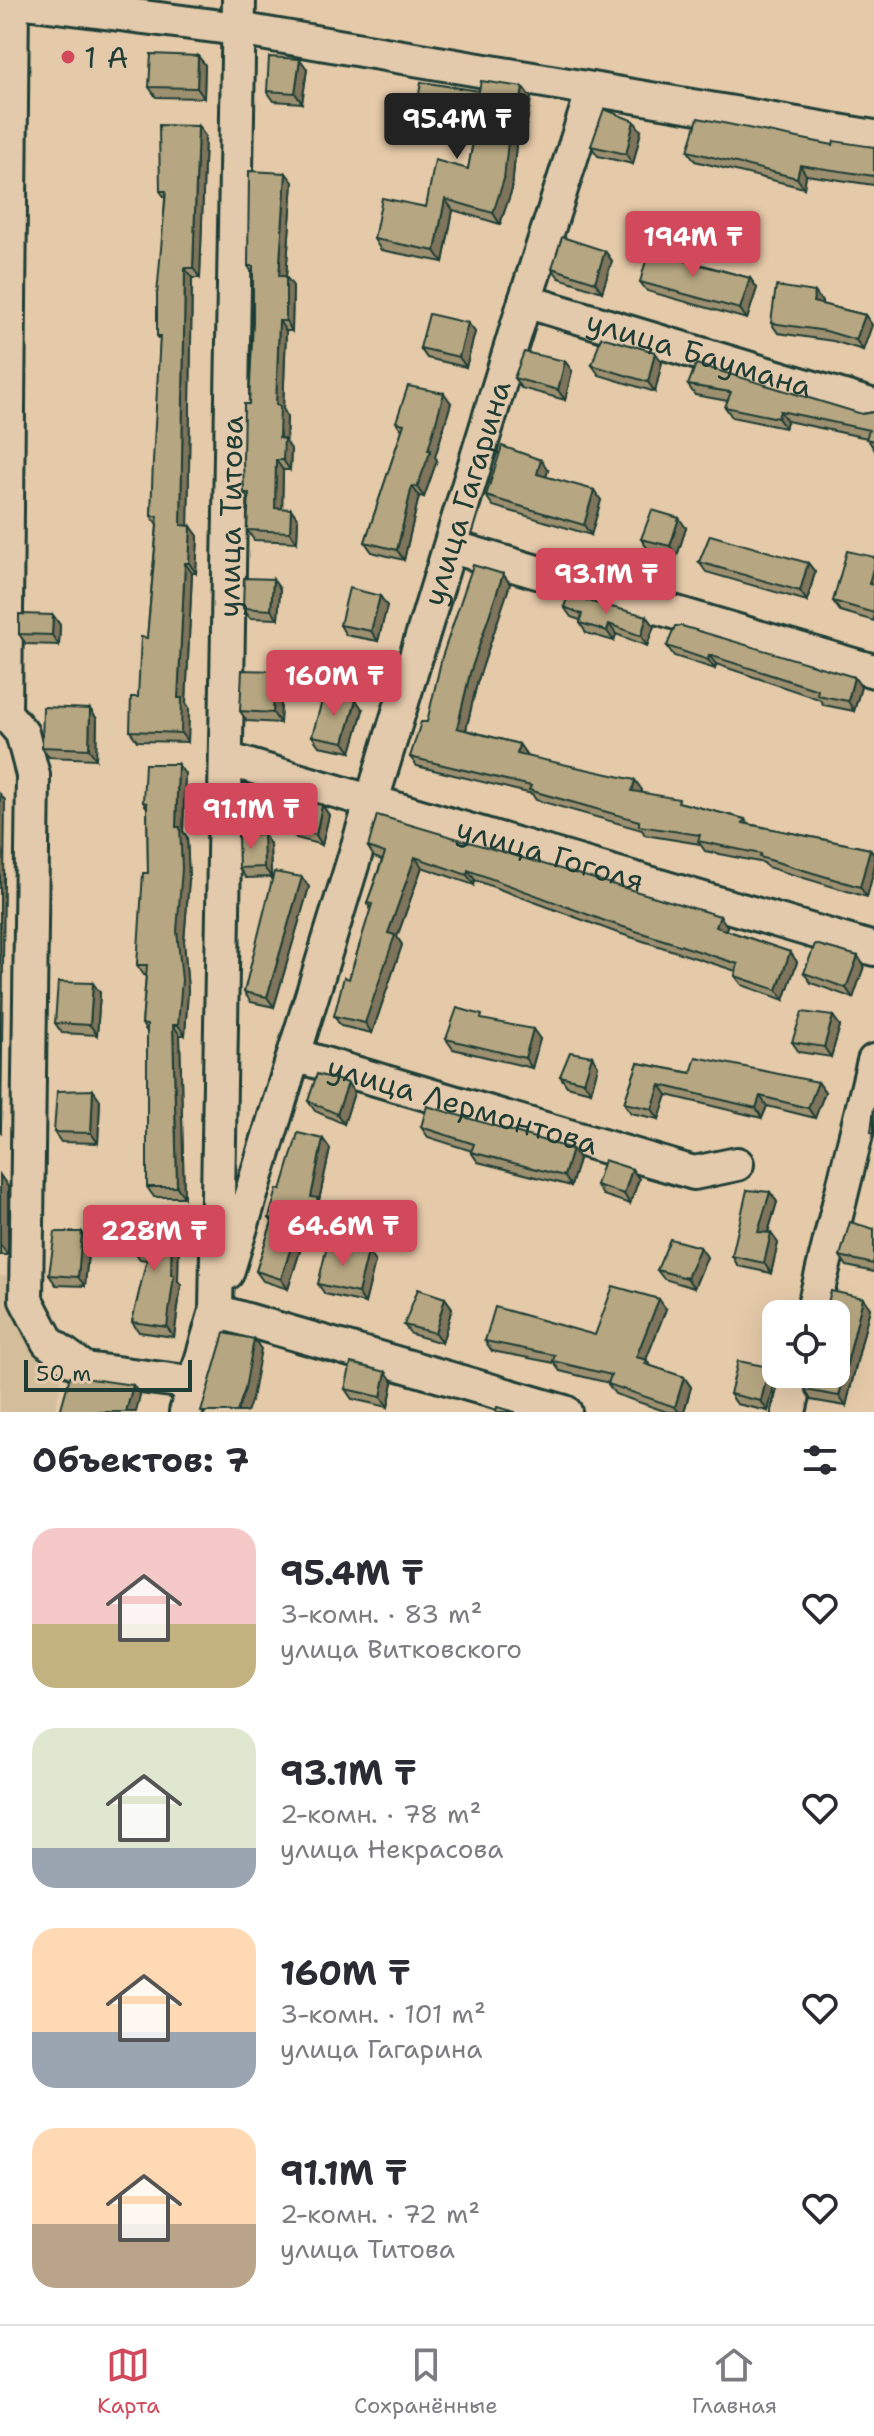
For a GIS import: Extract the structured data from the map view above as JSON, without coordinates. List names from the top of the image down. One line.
{"streets":{"street":["улица Баумана","улица Гагарина","улица Титова","улица Гоголя","улица Лермонтова"]},"crossings":[["улица Баумана","улица Гагарина"],["улица Гагарина","улица Титова"],["улица Гагарина","улица Гоголя"],["улица Гагарина","улица Лермонтова"],["улица Титова","улица Гоголя"]],"places":["1 А"],"scale_bar":"50 m","page":{"price":["95.4M ₸","194M ₸","93.1M ₸","160M ₸","91.1M ₸","64.6M ₸","228M ₸"],"scale":"50 m","heading":"Объектов: 7","list":[{"name":"95.4M ₸","note":"3-комн. · 83 m² · улица Витковского"},{"name":"93.1M ₸","note":"2-комн. · 78 m² · улица Некрасова"},{"name":"160M ₸","note":"3-комн. · 101 m² · улица Гагарина"},{"name":"91.1M ₸","note":"2-комн. · 72 m² · улица Титова"}],"tabs":["Карта","Сохранённые","Главная"]}}
